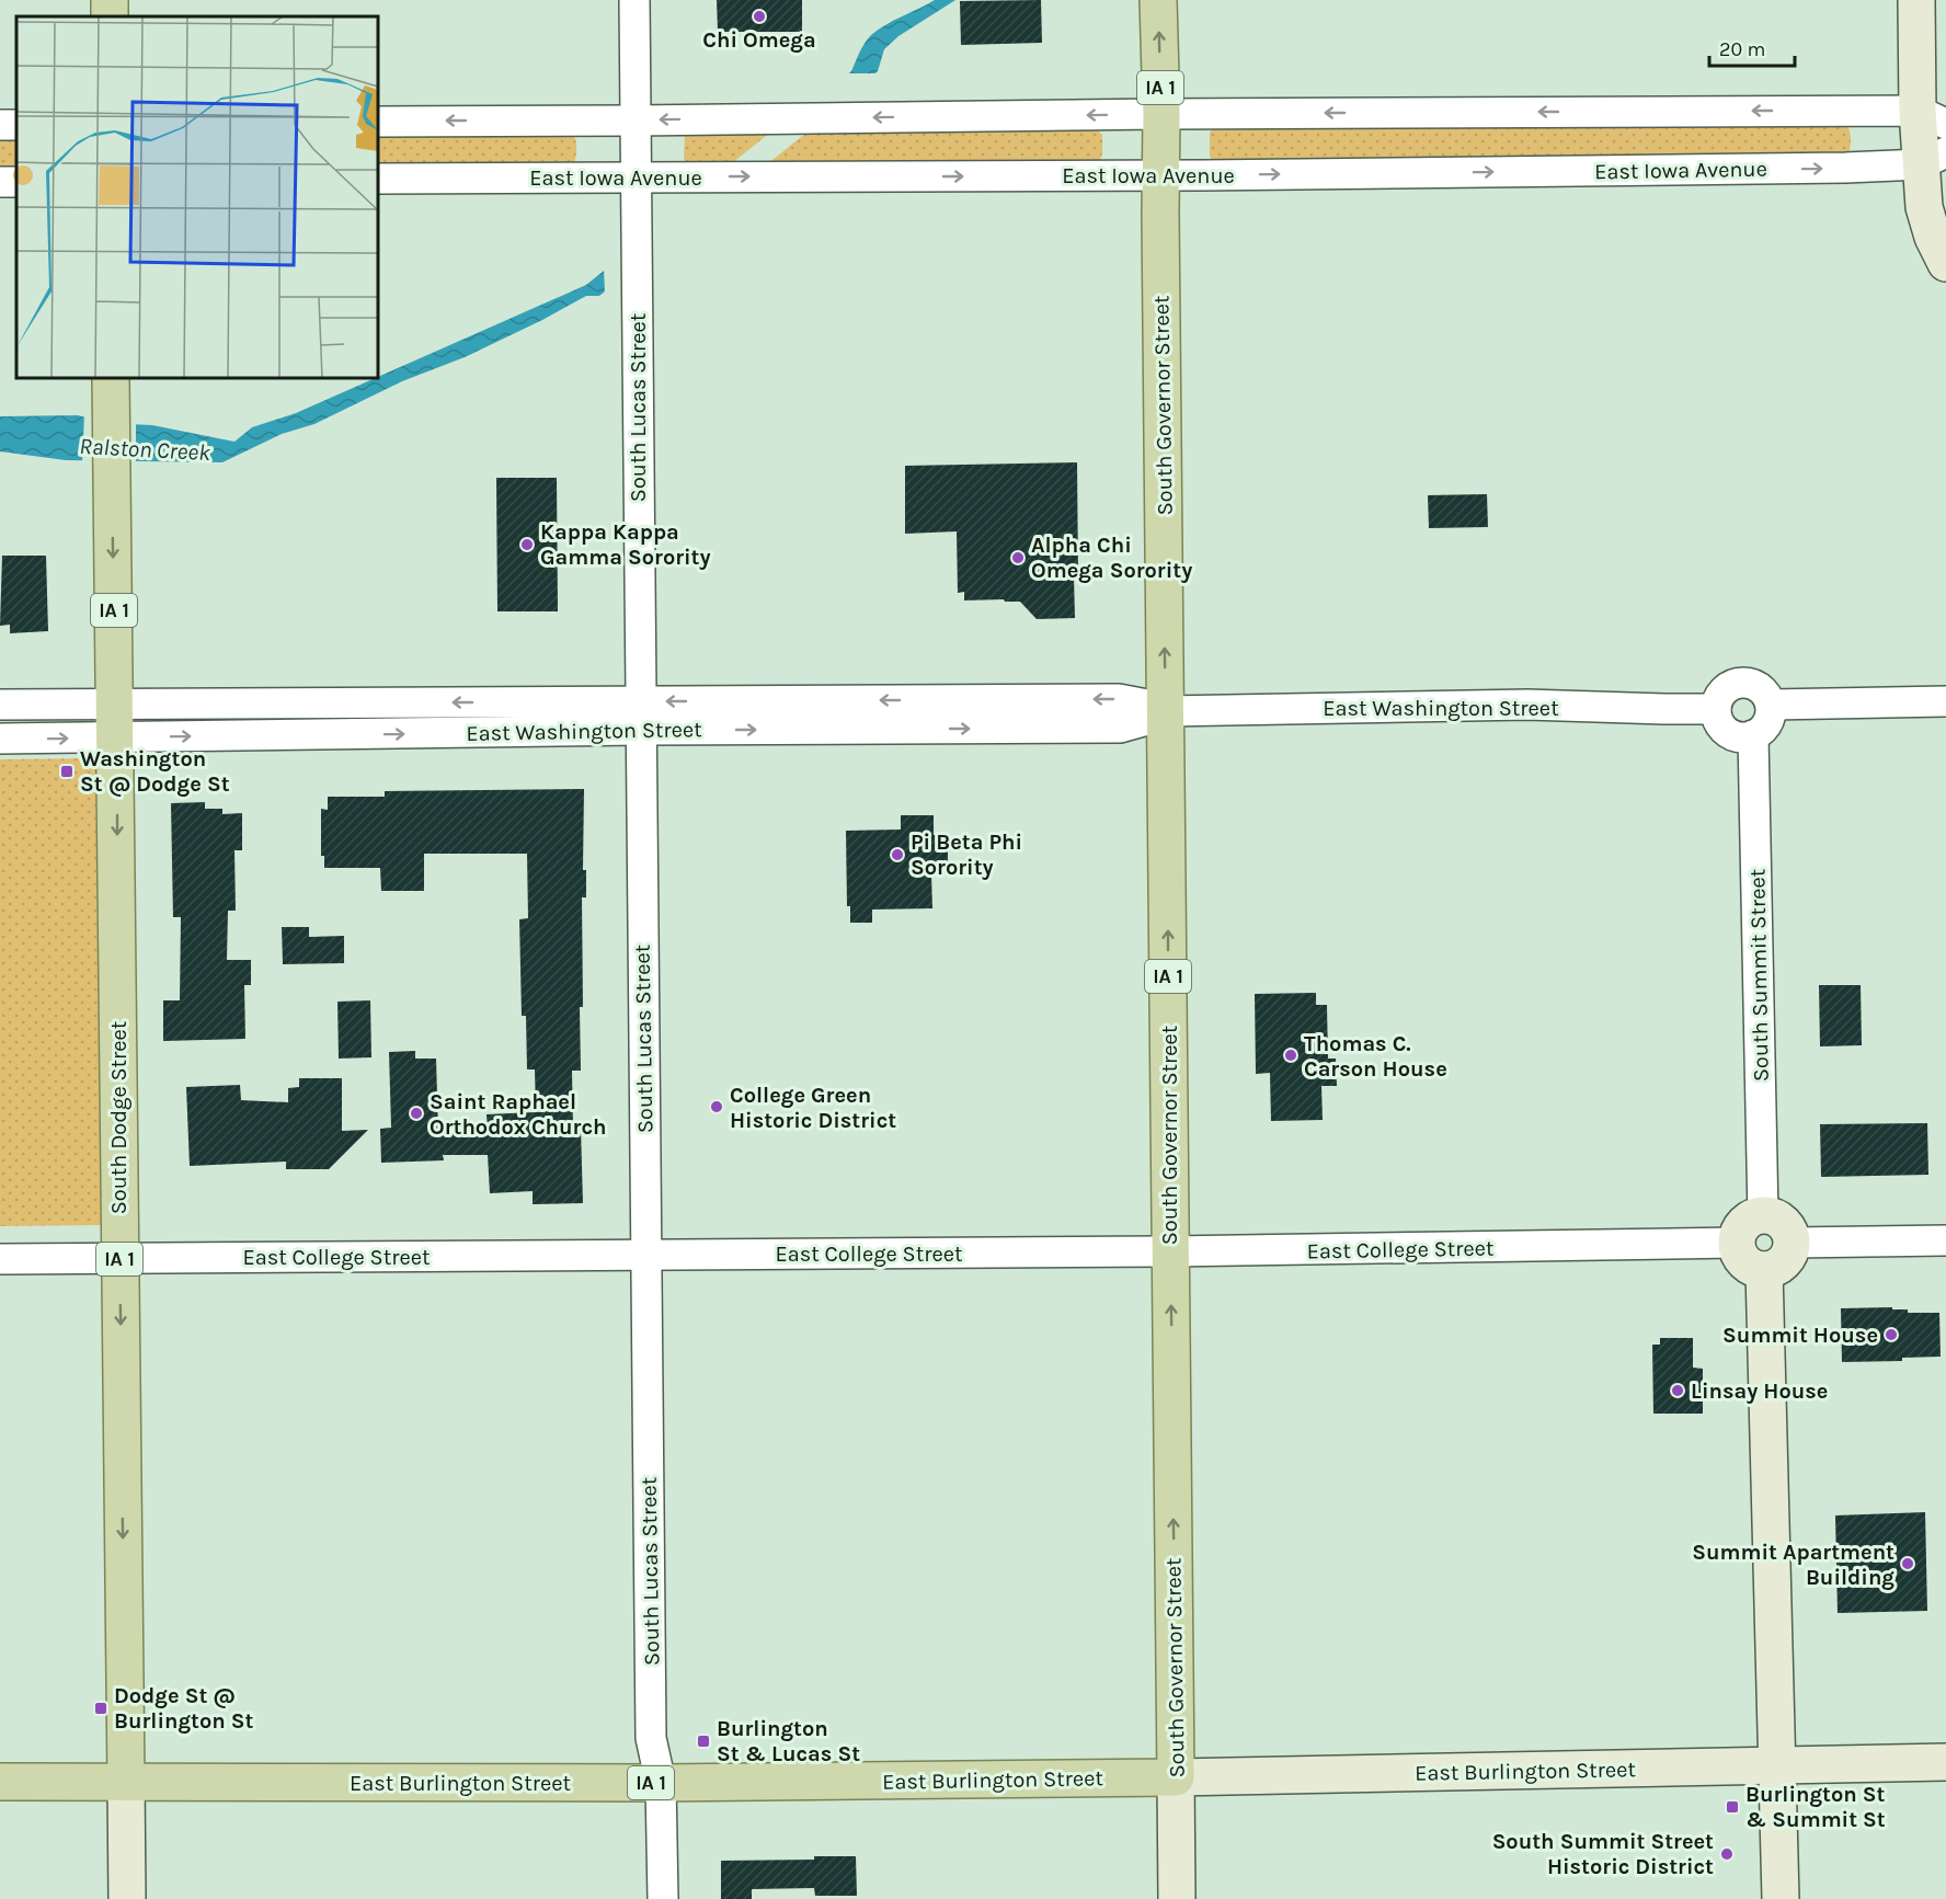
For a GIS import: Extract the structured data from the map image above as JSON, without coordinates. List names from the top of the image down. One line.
{"streets":{"main road":["IA 1","South Governor Street","South Dodge Street","East Burlington Street"],"street":["East Iowa Avenue","South Lucas Street","East Washington Street","South Summit Street","East College Street"]},"crossings":[["IA 1","East Iowa Avenue"],["IA 1","South Governor Street"],["East Iowa Avenue","South Governor Street"],["East Iowa Avenue","South Lucas Street"],["South Governor Street","East Washington Street"],["South Governor Street","East College Street"],["South Governor Street","East Burlington Street"],["South Lucas Street","East Washington Street"],["South Lucas Street","East College Street"],["South Lucas Street","East Burlington Street"],["East Washington Street","South Summit Street"],["East Washington Street","South Dodge Street"],["South Summit Street","East College Street"],["South Dodge Street","East College Street"],["South Dodge Street","East Burlington Street"]],"one_way":["South Governor Street","South Dodge Street"],"water":["Ralston Creek"],"places":{"other":["Chi Omega","Kappa Kappa Gamma Sorority","Alpha Chi Omega Sorority","Pi Beta Phi Sorority","Thomas C. Carson House","College Green Historic District","Saint Raphael Orthodox Church","Summit House","Linsay House","Summit Apartment Building","South Summit Street Historic District"],"transit":["Washington St @ Dodge St","Dodge St @ Burlington St","Burlington St & Lucas St","Burlington St & Summit St"]},"scale_bar":"20 m"}
